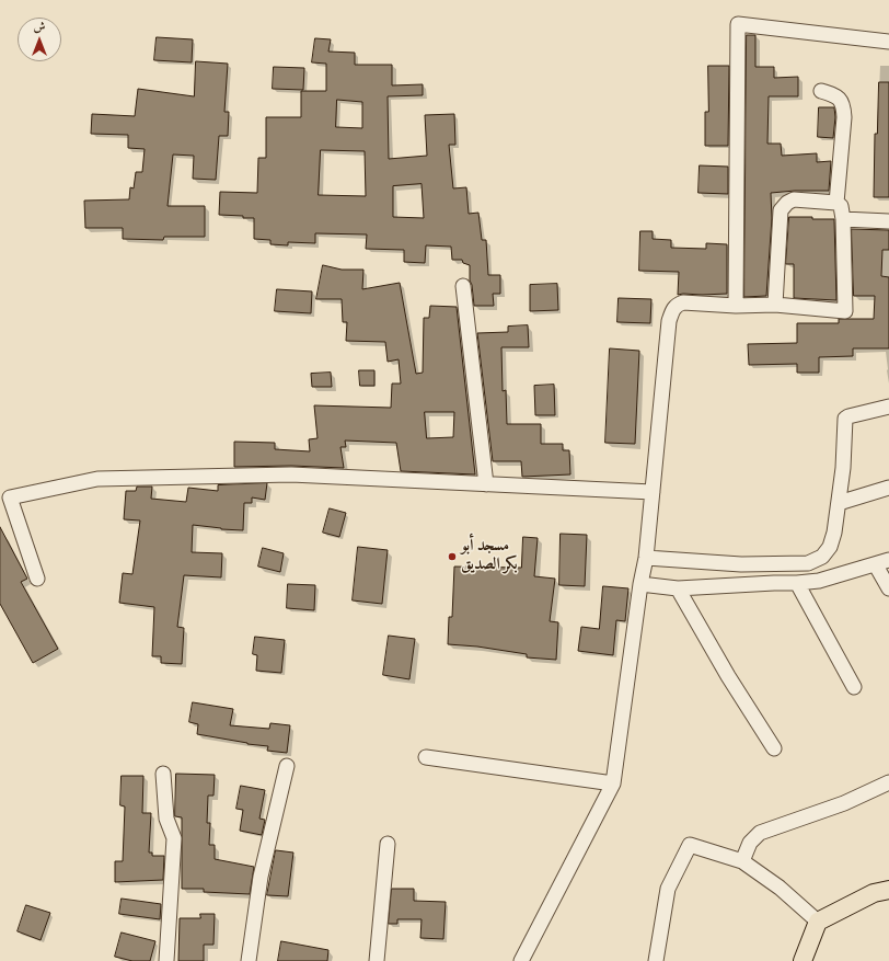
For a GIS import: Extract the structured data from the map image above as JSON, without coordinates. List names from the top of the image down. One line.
{"places":["مسجد أبو بكر الصديق"],"north":"top"}
